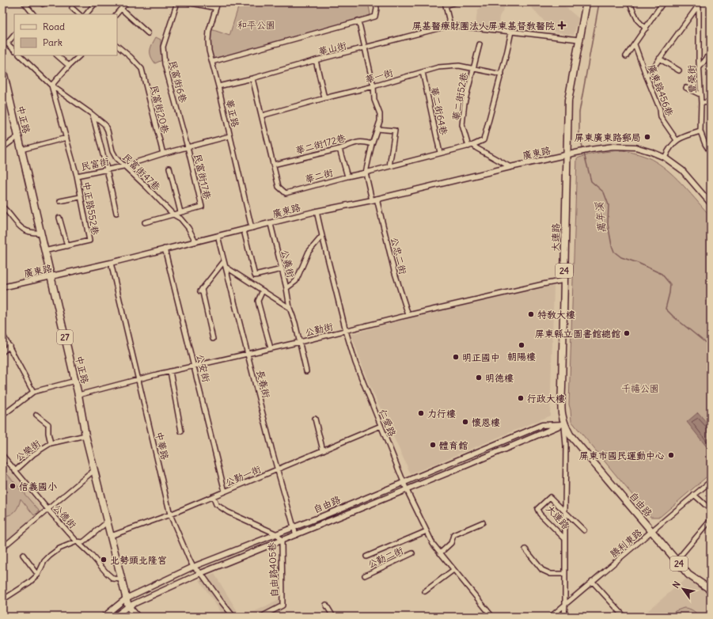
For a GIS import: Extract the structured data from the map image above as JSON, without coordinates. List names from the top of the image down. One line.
{"streets":{"main road":["中正路","大連路","24","27","自由路"],"street":["華山街","華一街","豐榮街","民富街6巷","廣東路456巷","華二街52巷","民富街20巷","華二街64巷","華正路","華二街172巷","廣東路","民富街","民富街47巷","華二街","民富街17巷","中正路552巷","公忠二街","公義街","公勤街","公安街","長春街","仁愛路","中華路","公樂街","公勤一街","公德街","勝利東路","公勤二街","自由路405巷"]},"crossings":[["華山街","華正路"],["華山街","華二街"],["華一街","華二街52巷"],["華一街","華二街64巷"],["華一街","華二街"],["民富街6巷","民富街"],["民富街6巷","民富街17巷"],["華二街52巷","華二街"],["民富街20巷","民富街"],["華二街64巷","華二街"],["華正路","廣東路"],["華正路","民富街"],["中正路","廣東路"],["中正路","中正路552巷"],["中正路","公勤街"],["中正路","公樂街"],["中正路","公勤一街"],["中正路","自由路"],["中正路","公德街"],["華二街172巷","華二街"],["廣東路","民富街47巷"],["廣東路","大連路"],["廣東路","公忠二街"],["廣東路","公義街"],["廣東路","公安街"],["廣東路","長春街"],["廣東路","仁愛路"],["廣東路","中華路"],["民富街","民富街47巷"],["民富街","民富街17巷"],["民富街","中正路552巷"],["民富街47巷","民富街17巷"],["華二街","公忠二街"],["大連路","公勤街"],["大連路","自由路"],["大連路","勝利東路"],["公忠二街","公勤街"],["公義街","公勤街"],["公勤街","公安街"],["公勤街","長春街"],["公勤街","仁愛路"],["公勤街","中華路"],["公安街","公勤一街"],["長春街","公勤一街"],["長春街","自由路"],["仁愛路","公勤一街"],["仁愛路","自由路"],["中華路","公勤一街"],["中華路","自由路"],["公樂街","公德街"],["自由路","勝利東路"],["自由路","自由路405巷"]],"water":["萬年溪"],"parks":["和平公園","千禧公園"],"places":{"health":["屏基醫療財團法人屏東基督教醫院"],"other":["屏東廣東路郵局","特教大樓","屏東縣立圖書館總館","朝陽樓","明正國中","明德樓","行政大樓","力行樓","懷恩樓","體育館","屏東市國民運動中心","信義國小","北勢頭北隆宮"]},"legend":["Road","Park"],"north":"top left"}
